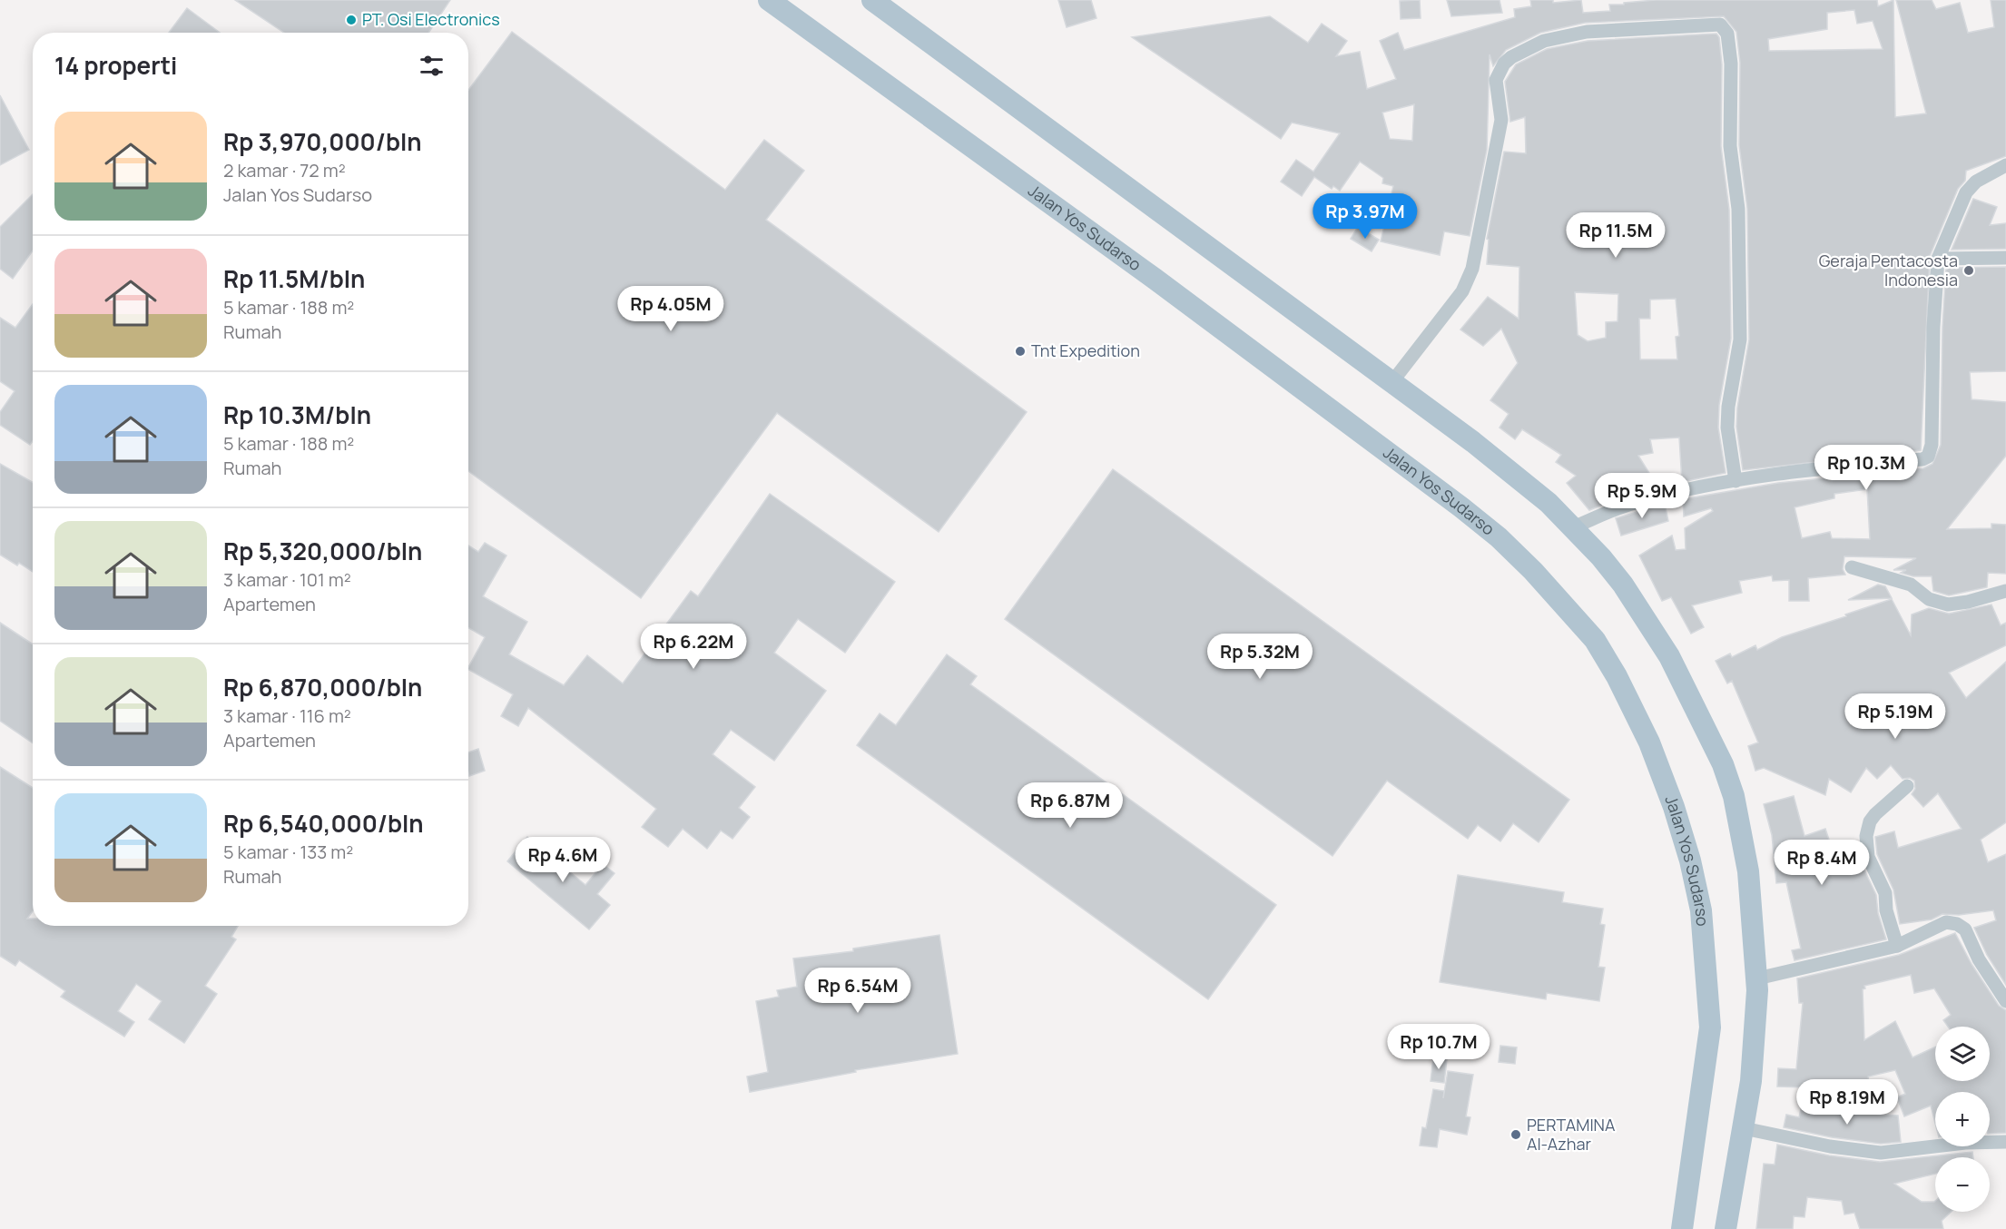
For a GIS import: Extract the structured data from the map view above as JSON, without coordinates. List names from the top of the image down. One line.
{"streets":{"main road":["Jalan Yos Sudarso"]},"places":["PT. Osi Electronics","Geraja Pentacosta Indonesia","Tnt Expedition","PERTAMINA Al-Azhar"],"page":{"heading":"14 properti","list":[{"name":"Rp 3,970,000/bln","note":"2 kamar · 72 m² · Jalan Yos Sudarso"},{"name":"Rp 11.5M/bln","note":"5 kamar · 188 m² · Rumah"},{"name":"Rp 10.3M/bln","note":"5 kamar · 188 m² · Rumah"},{"name":"Rp 5,320,000/bln","note":"3 kamar · 101 m² · Apartemen"},{"name":"Rp 6,870,000/bln","note":"3 kamar · 116 m² · Apartemen"},{"name":"Rp 6,540,000/bln","note":"5 kamar · 133 m² · Rumah"}],"price":["Rp 3.97M","Rp 11.5M","Rp 4.05M","Rp 10.3M","Rp 5.9M","Rp 6.22M","Rp 5.32M","Rp 5.19M","Rp 6.87M","Rp 4.6M","Rp 8.4M","Rp 6.54M","Rp 10.7M","Rp 8.19M"],"map_buttons":["+","−"]}}
